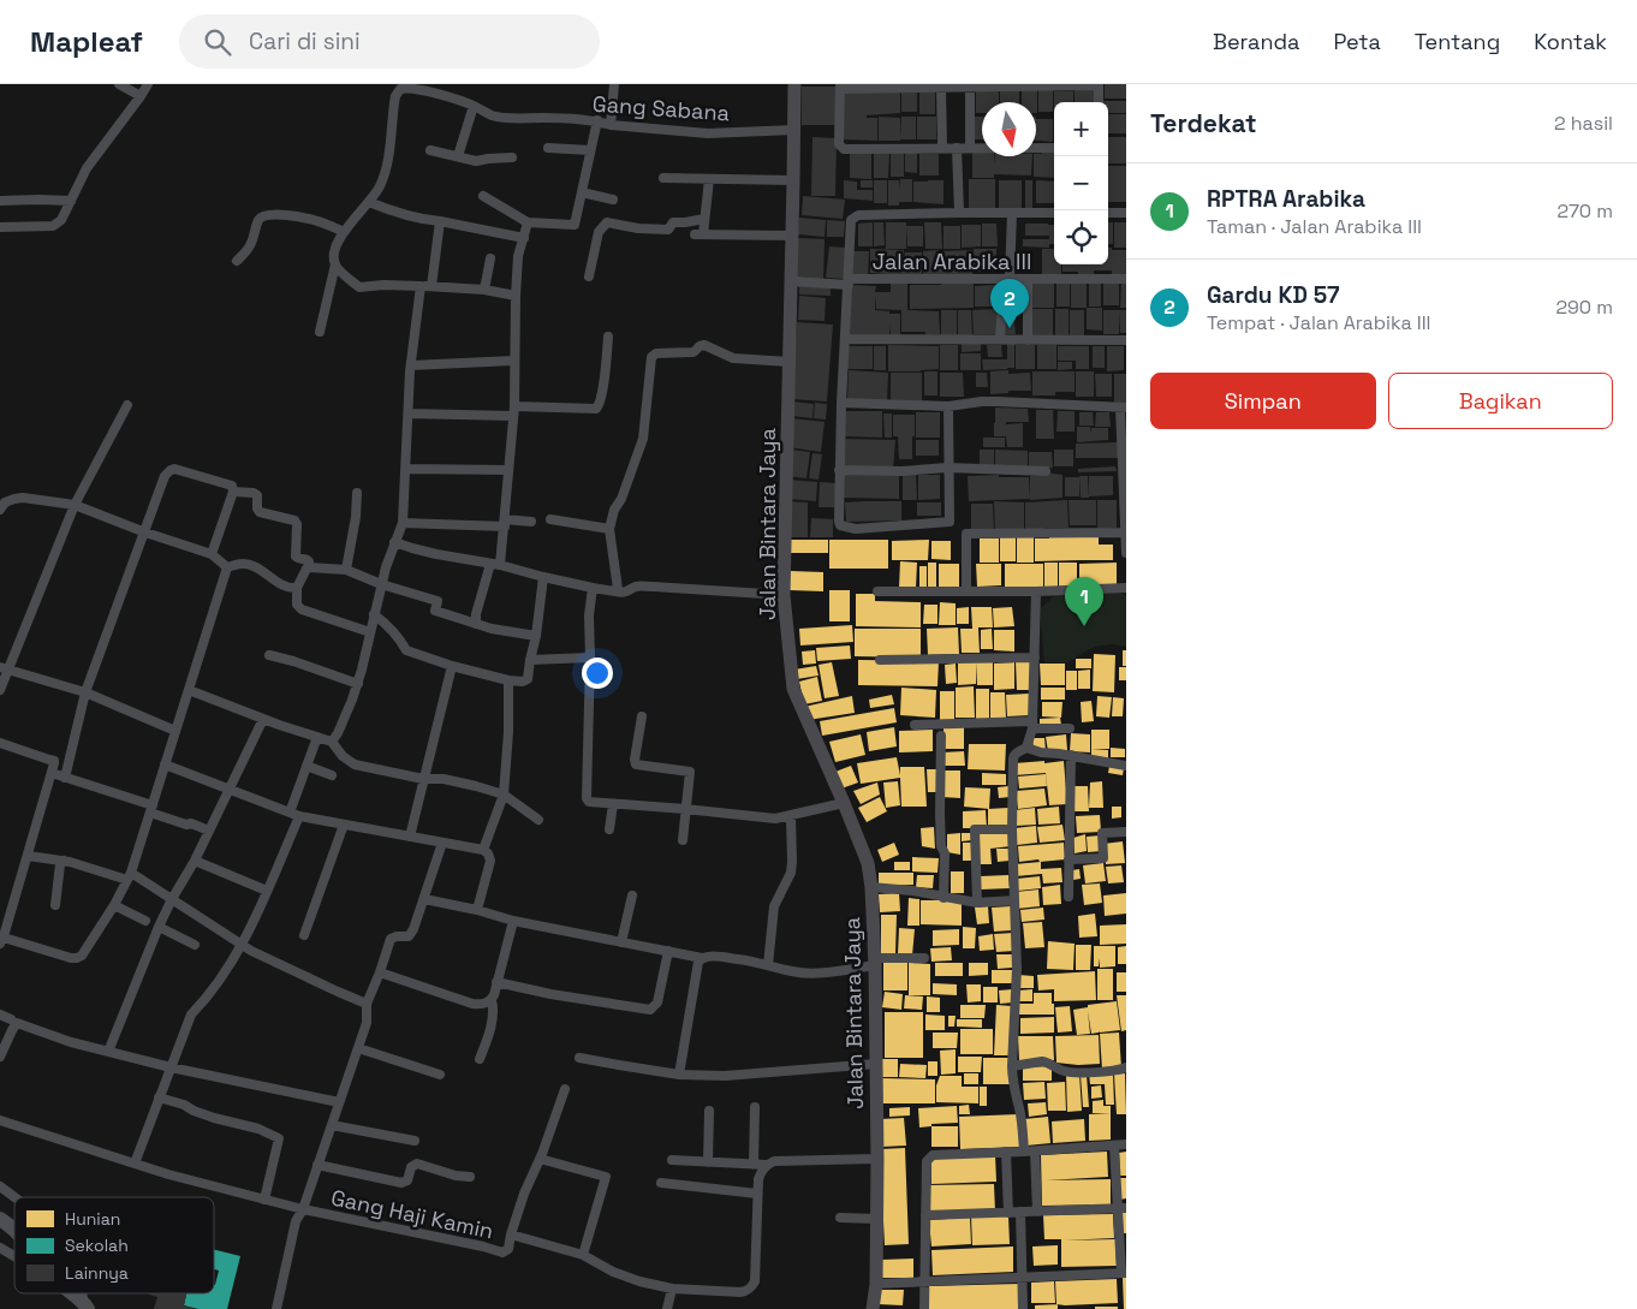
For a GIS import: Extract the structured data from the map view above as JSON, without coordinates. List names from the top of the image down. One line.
{"streets":{"street":["Gang Sabana","Jalan Arabika III","Jalan Bintara Jaya","Gang Haji Kamin"]},"crossings":[["Gang Sabana","Jalan Bintara Jaya"],["Jalan Arabika III","Jalan Bintara Jaya"]],"legend":["Hunian","Sekolah","Lainnya"],"north":"bottom","page":{"header":"Mapleaf","search":"Cari di sini","nav":["Beranda","Peta","Tentang","Kontak"],"heading":["Terdekat","2 hasil"],"map_buttons":["+","−"],"list":[{"mark":"1","name":"RPTRA Arabika","note":"Taman · Jalan Arabika III","value":"270 m"},{"mark":"2","name":"Gardu KD 57","note":"Tempat · Jalan Arabika III","value":"290 m"}],"pins":["2","1"],"buttons":["Simpan","Bagikan"]}}
